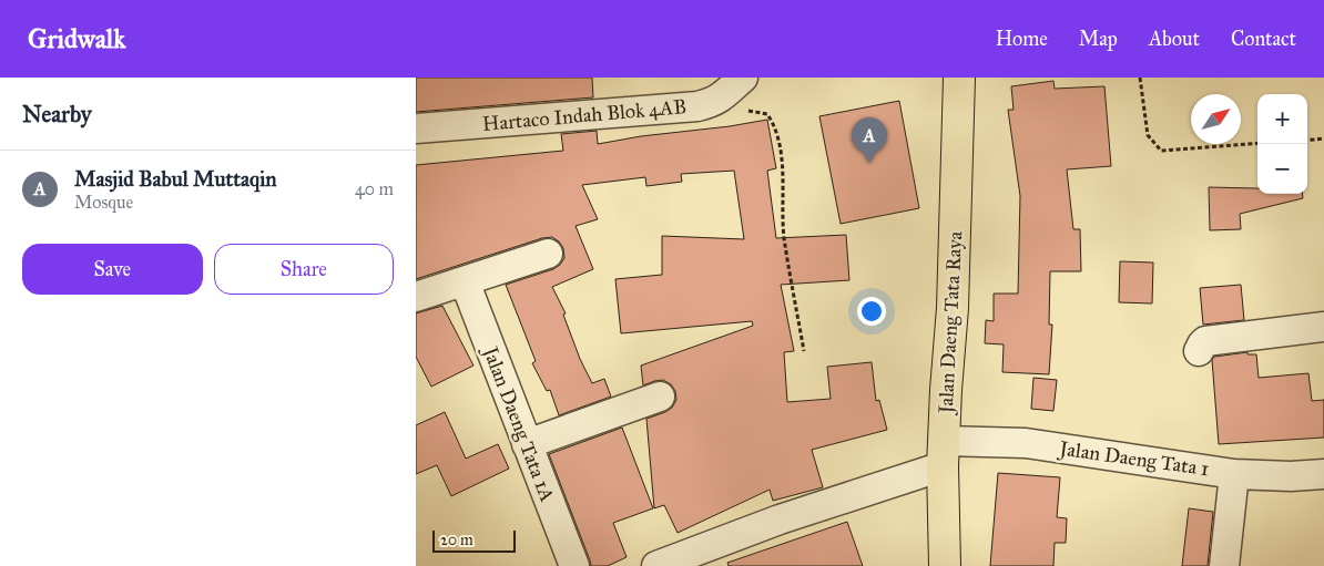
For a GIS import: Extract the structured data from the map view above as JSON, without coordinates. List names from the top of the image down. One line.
{"streets":{"main road":["Jalan Daeng Tata Raya"],"street":["Hartaco Indah Blok 4AB","Jalan Daeng Tata 1A","Jalan Daeng Tata 1"]},"crossings":[["Jalan Daeng Tata Raya","Jalan Daeng Tata 1"]],"scale_bar":"20 m","north":"top right","page":{"header":"Gridwalk","nav":["Home","Map","About","Contact"],"heading":"Nearby","map_buttons":["+","−"],"pins":"A","list":[{"mark":"A","name":"Masjid Babul Muttaqin","note":"Mosque","value":"40 m"}],"buttons":["Save","Share"],"scale":"20 m"}}
